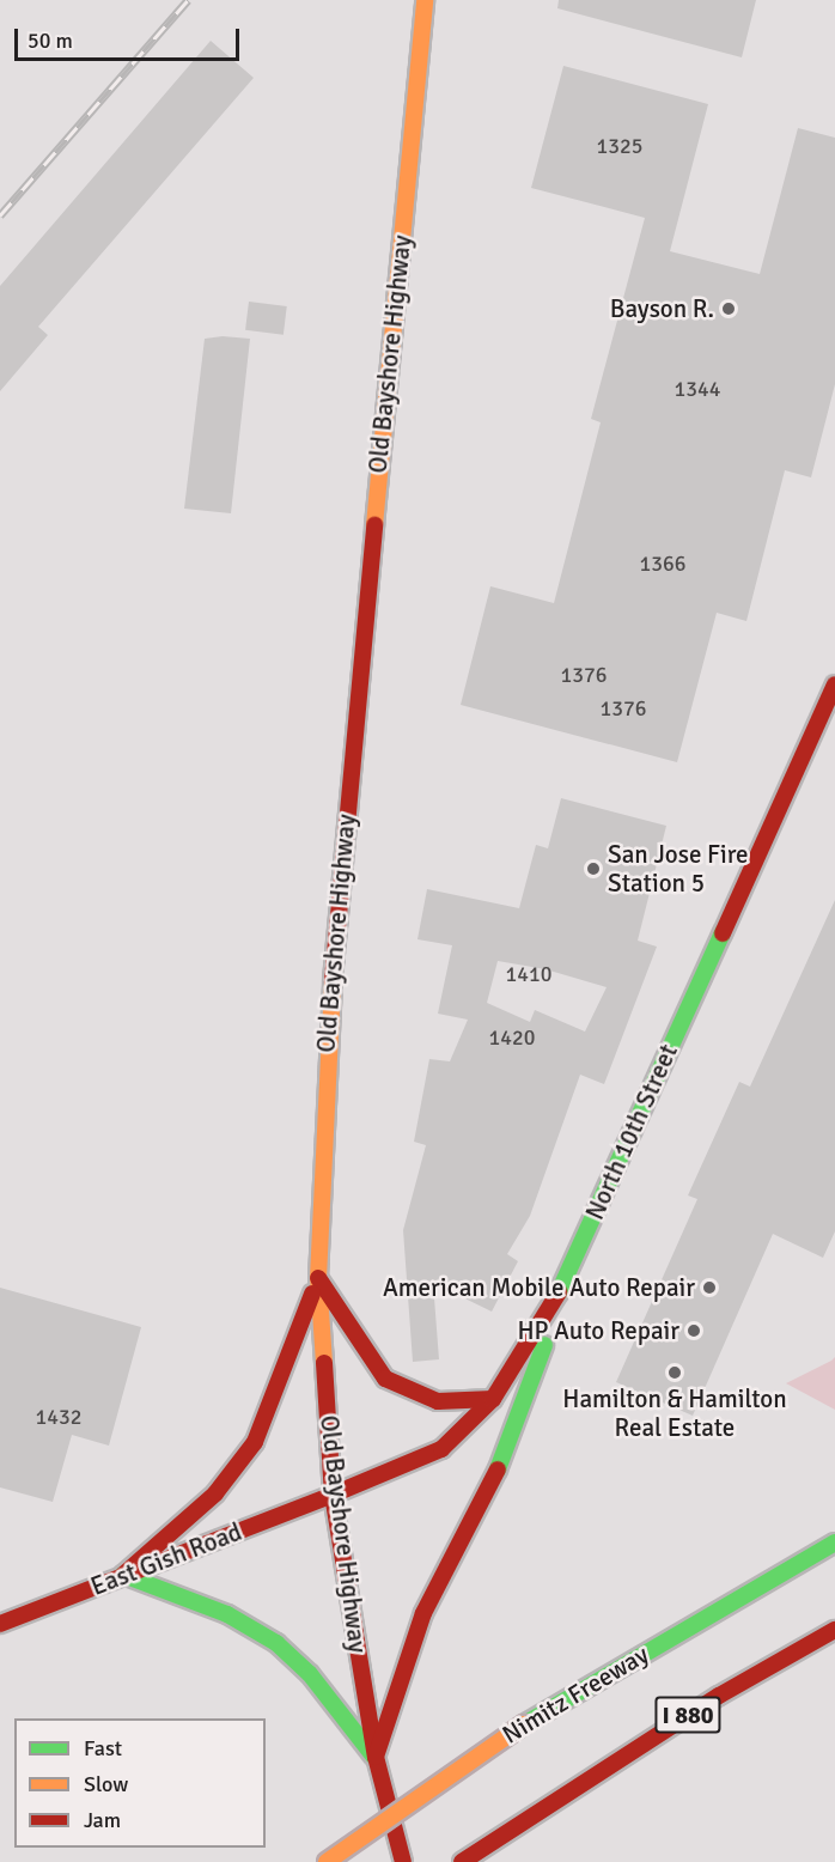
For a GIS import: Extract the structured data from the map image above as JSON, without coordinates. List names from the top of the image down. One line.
{"streets":{"main road":["Old Bayshore Highway","North 10th Street","East Gish Road","Nimitz Freeway","I 880"]},"crossings":[["Old Bayshore Highway","North 10th Street"],["Old Bayshore Highway","East Gish Road"],["North 10th Street","East Gish Road"]],"places":["Bayson R.","San Jose Fire Station 5","American Mobile Auto Repair","HP Auto Repair","Hamilton & Hamilton Real Estate"],"house_numbers":["1325","1344","1366","1376","1376","1410","1420","1432"],"legend":["Fast","Slow","Jam"],"scale_bar":"50 m"}
